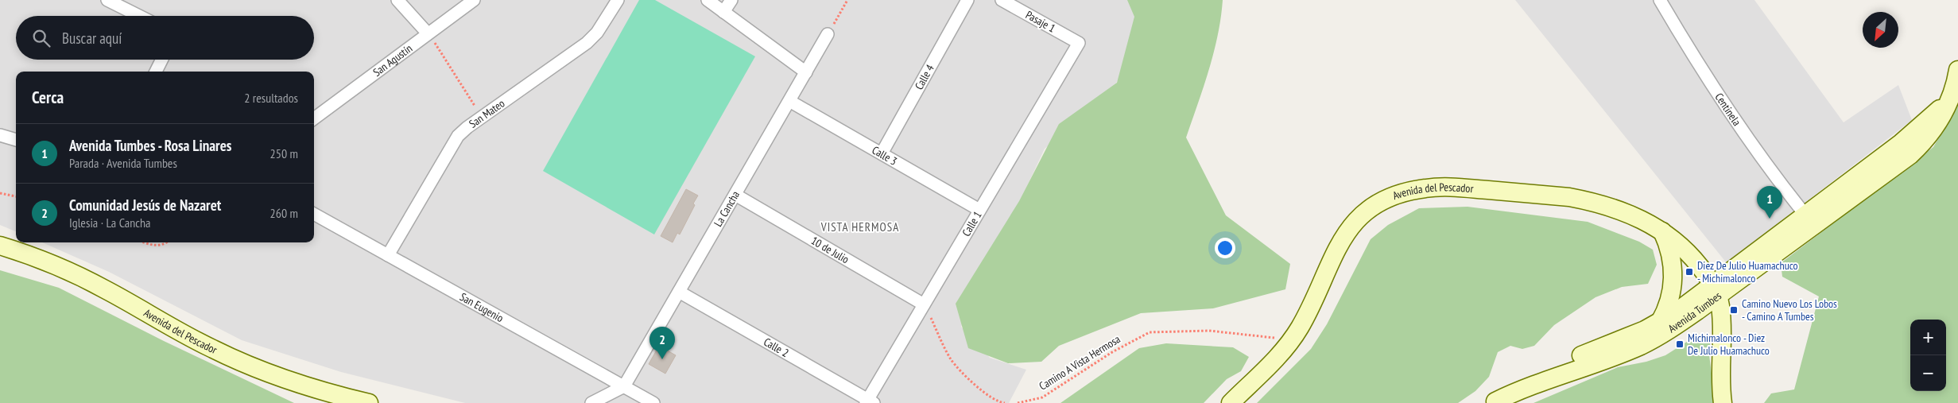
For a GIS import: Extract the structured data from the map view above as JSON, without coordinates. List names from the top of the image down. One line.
{"streets":{"main road":["Avenida del Pescador","Avenida Tumbes"],"street":["Pasaje 1","San Agustín","Calle 4","Centinela","San Mateo","Calle 3","La Cancha","Calle 1","10 de Julio","San Eugenio","Calle 2"],"path":["Camino A Vista Hermosa"]},"crossings":[["Pasaje 1","Calle 1"],["Calle 4","Calle 3"],["Centinela","Avenida Tumbes"],["San Mateo","San Eugenio"],["Calle 3","La Cancha"],["Calle 3","Calle 1"],["Avenida del Pescador","Avenida Tumbes"],["Avenida del Pescador","Camino A Vista Hermosa"],["La Cancha","10 de Julio"],["La Cancha","San Eugenio"],["La Cancha","Calle 2"],["Calle 1","10 de Julio"],["Calle 1","Calle 2"]],"districts":["VISTA HERMOSA"],"places":{"transit":["Diez De Julio Huamachuco - Michimalonco","Camino Nuevo Los Lobos - Camino A Tumbes","Michimalonco - Diez De Julio Huamachuco"]},"north":"bottom left","page":{"search":"Buscar aquí","heading":["Cerca","2 resultados"],"list":[{"mark":"1","name":"Avenida Tumbes - Rosa Linares","note":"Parada · Avenida Tumbes","value":"250 m"},{"mark":"2","name":"Comunidad Jesús de Nazaret","note":"Iglesia · La Cancha","value":"260 m"}],"pins":["1","2"],"map_buttons":["+","−"]}}
